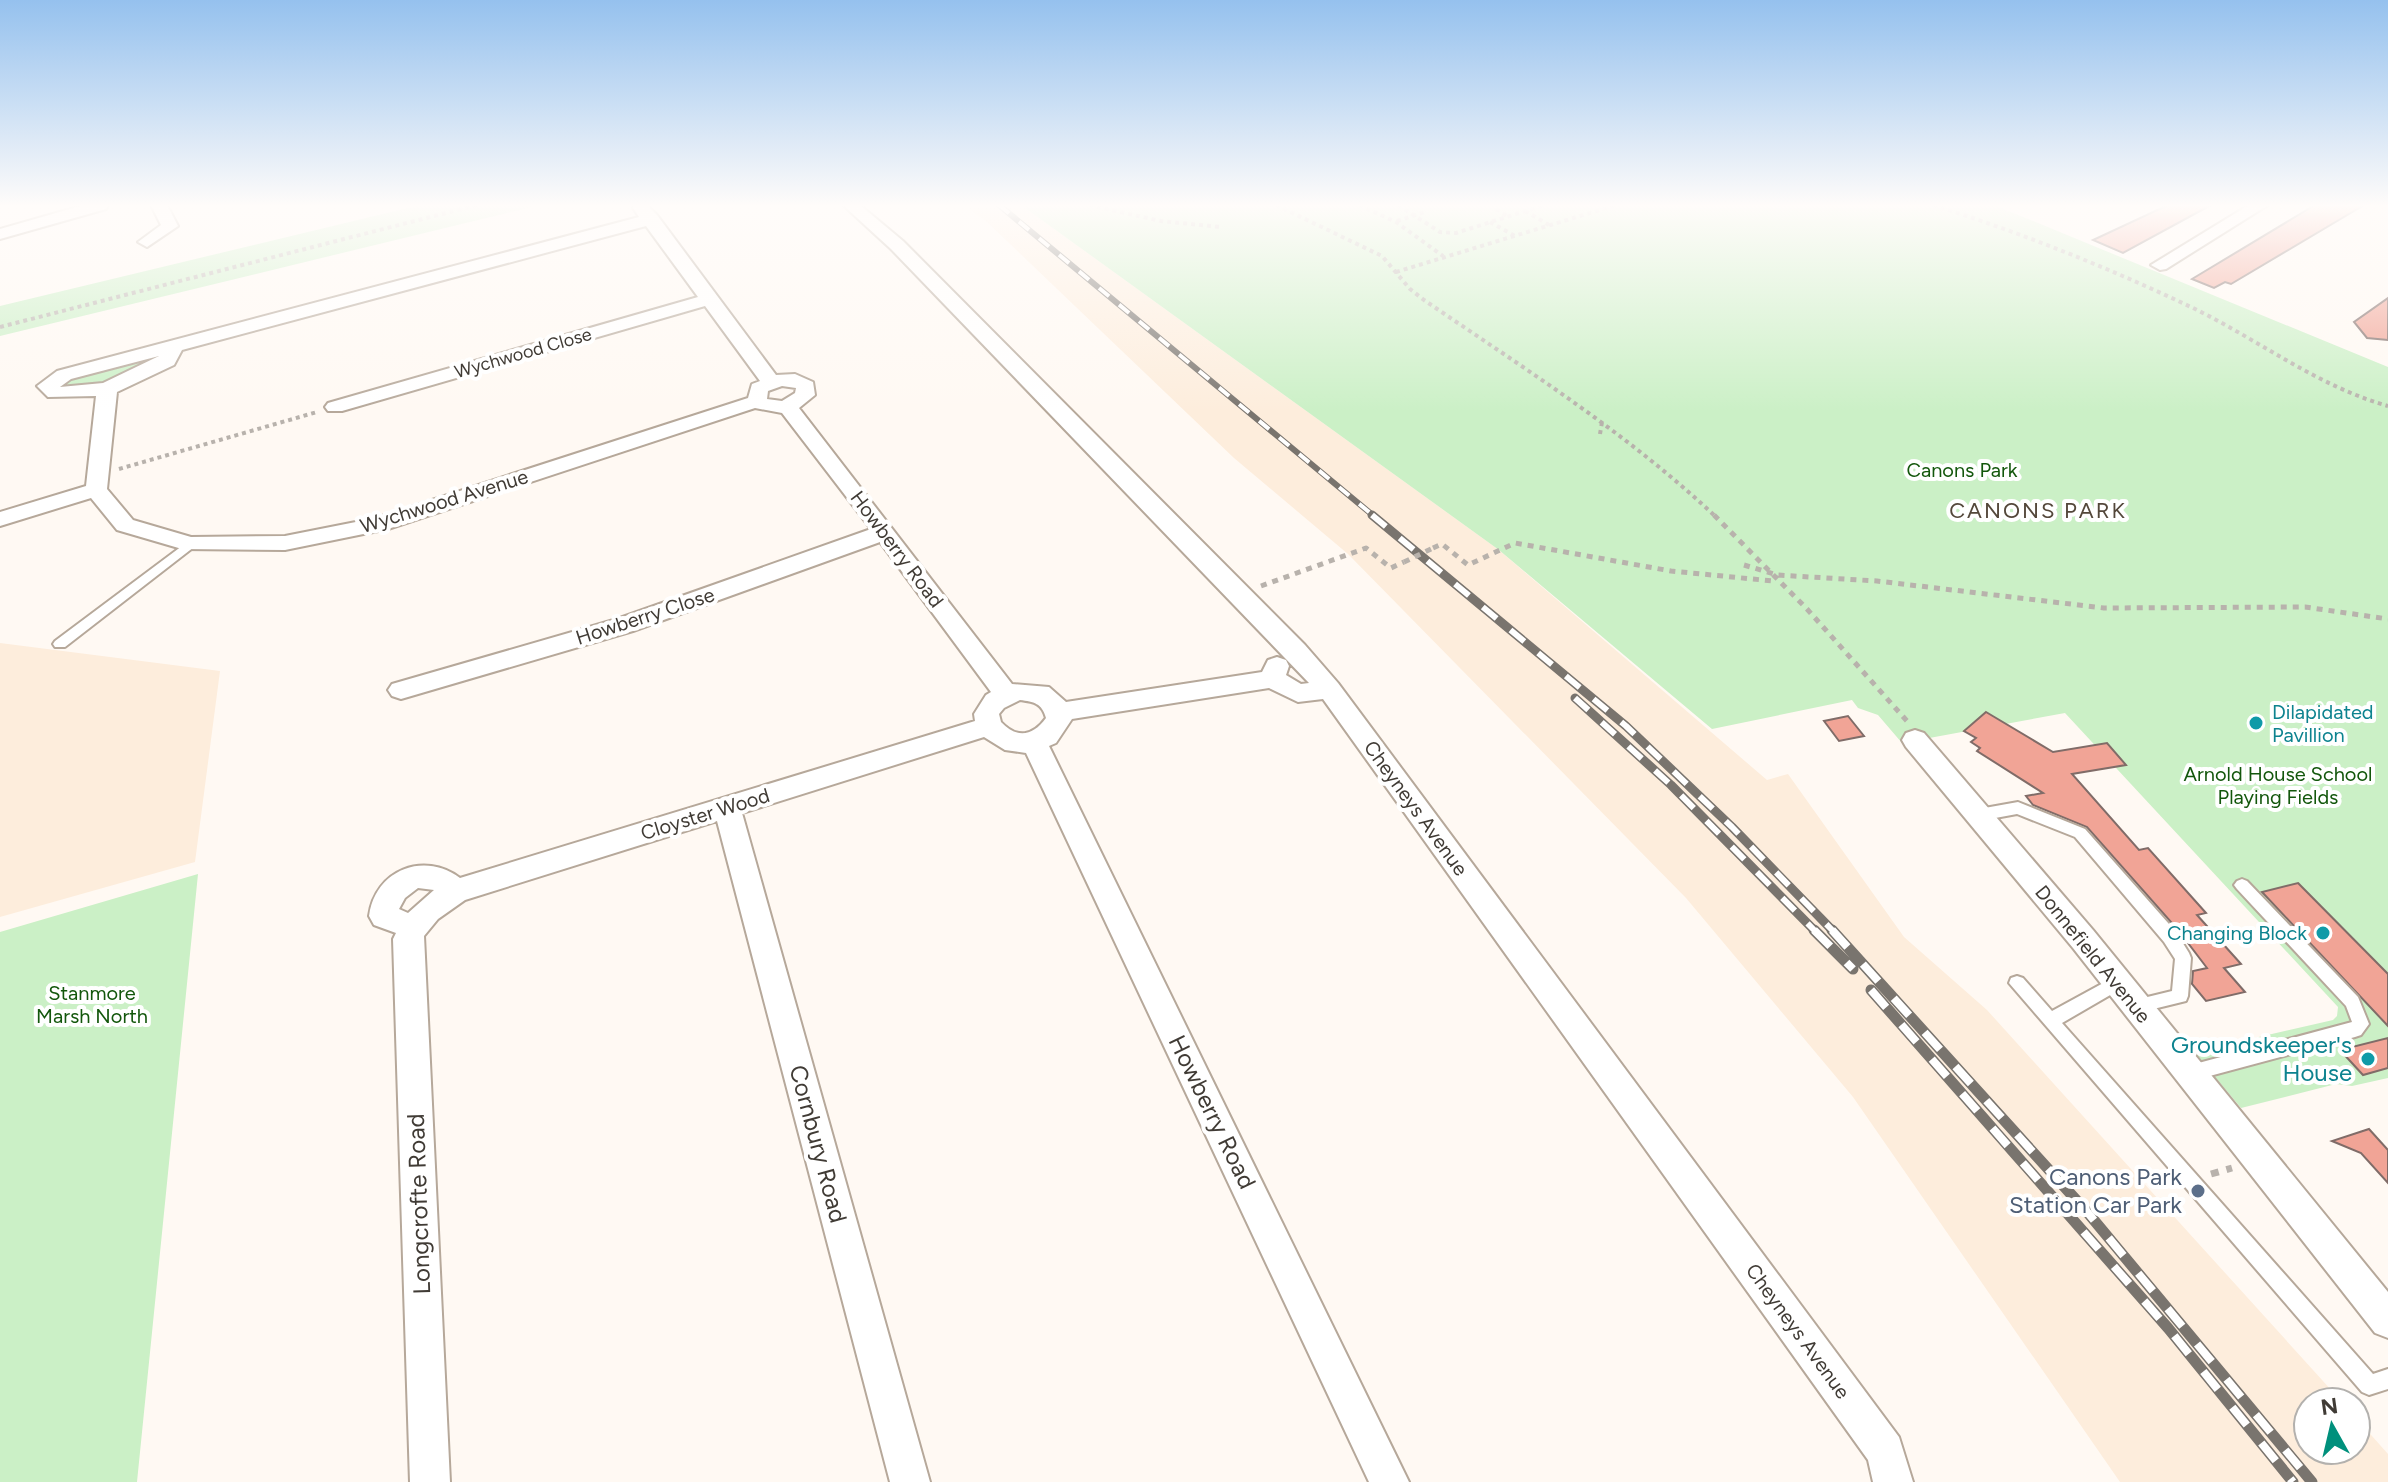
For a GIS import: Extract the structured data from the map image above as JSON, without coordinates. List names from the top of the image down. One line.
{"streets":{"street":["Wychwood Close","Wychwood Avenue","Howberry Road","Howberry Close","Cheyneys Avenue","Cloyster Wood","Donnefield Avenue","Cornbury Road","Longcrofte Road"]},"crossings":[["Howberry Road","Howberry Close"],["Howberry Road","Cloyster Wood"],["Cloyster Wood","Cornbury Road"]],"districts":["CANONS PARK"],"parks":["Canons Park","Arnold House School Playing Fields","Stanmore Marsh North"],"places":["Dilapidated Pavillion","Changing Block","Groundskeeper's House","Canons Park Station Car Park"],"north":"top"}
